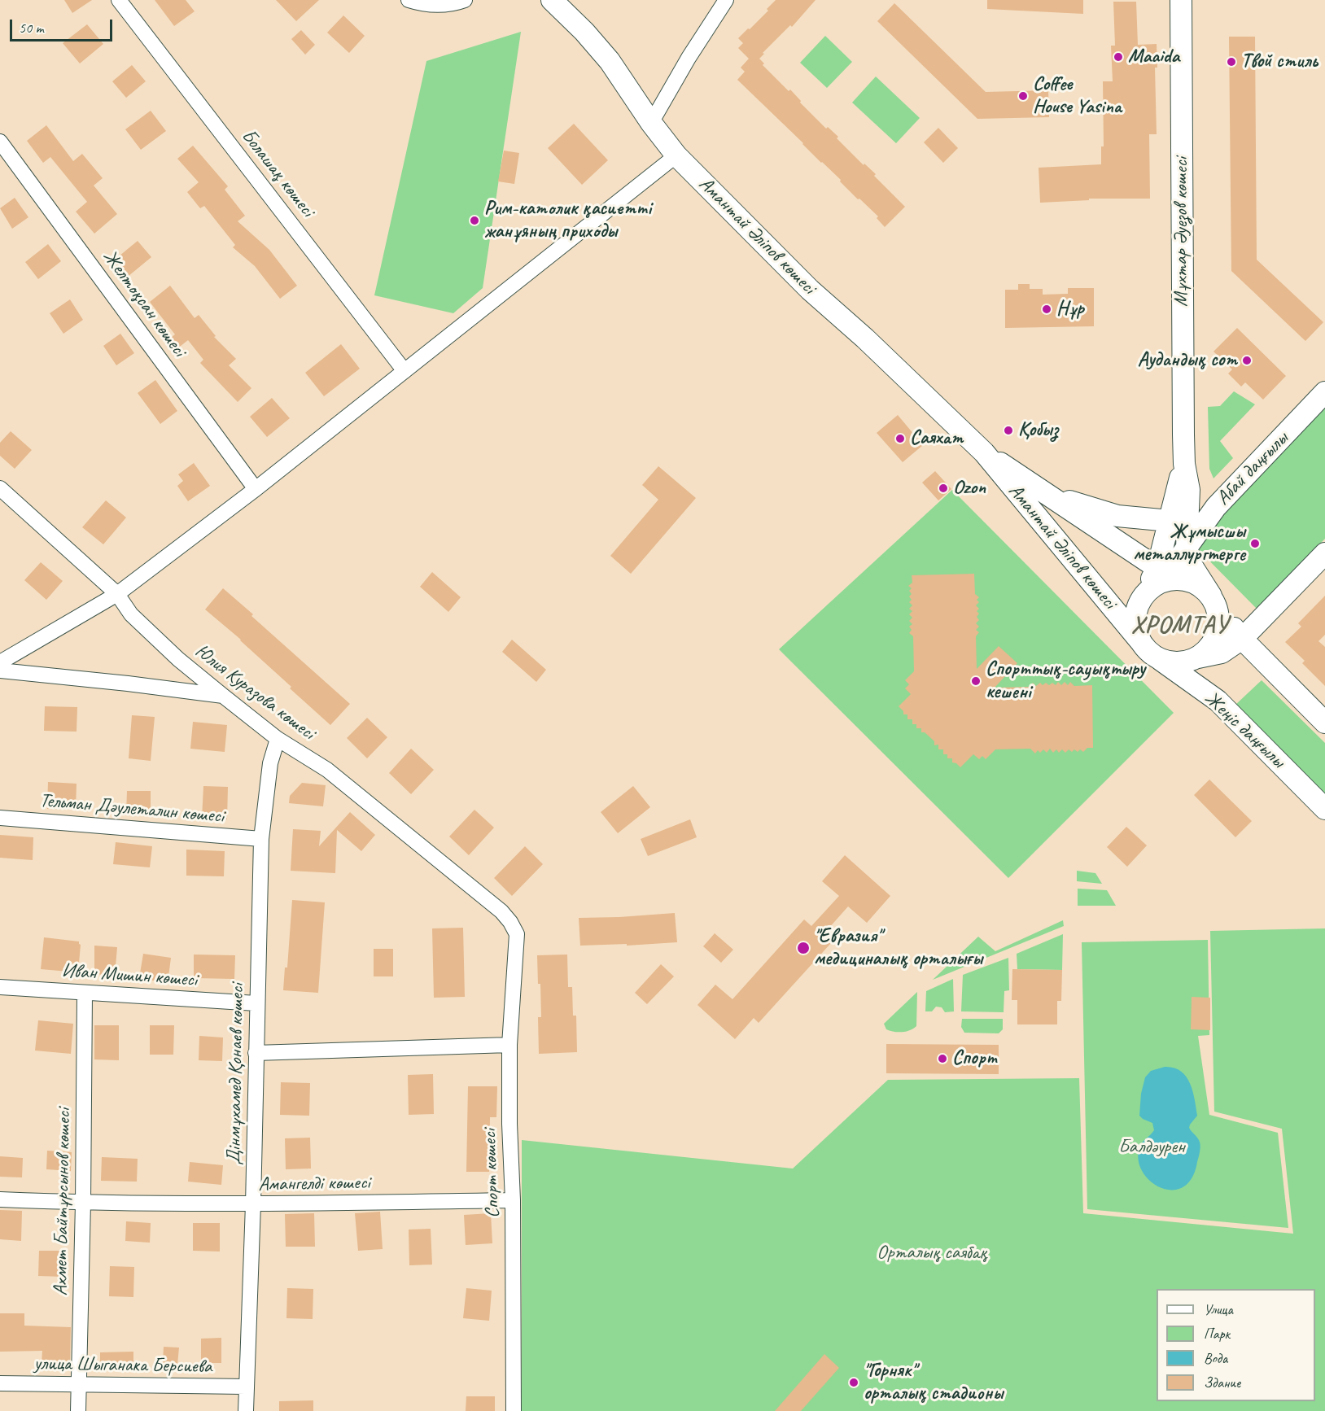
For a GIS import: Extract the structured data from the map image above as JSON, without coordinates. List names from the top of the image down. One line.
{"streets":{"main road":["Мұхтар Әуезов көшесі","Амантай Әліпов көшесі","Абай даңғылы","Жеңіс даңғылы"],"street":["Болашақ көшесі","Желтоқсан көшесі","Юлия Куразова көшесі","Тельман Дәулеталин көшесі","Иван Мишин көшесі","Дінмұхамед Қонаев көшесі","Спорт көшесі","Амангелді көшесі","Ахмет Байтұрсынов көшесі","улица Шыганака Берсиева"]},"crossings":[["Мұхтар Әуезов көшесі","Амантай Әліпов көшесі"],["Мұхтар Әуезов көшесі","Абай даңғылы"],["Мұхтар Әуезов көшесі","Жеңіс даңғылы"],["Амантай Әліпов көшесі","Абай даңғылы"],["Амантай Әліпов көшесі","Жеңіс даңғылы"],["Абай даңғылы","Жеңіс даңғылы"],["Юлия Куразова көшесі","Дінмұхамед Қонаев көшесі"],["Юлия Куразова көшесі","Спорт көшесі"],["Тельман Дәулеталин көшесі","Дінмұхамед Қонаев көшесі"],["Иван Мишин көшесі","Дінмұхамед Қонаев көшесі"],["Иван Мишин көшесі","Ахмет Байтұрсынов көшесі"],["Дінмұхамед Қонаев көшесі","Амангелді көшесі"],["Дінмұхамед Қонаев көшесі","улица Шыганака Берсиева"],["Спорт көшесі","Амангелді көшесі"],["Амангелді көшесі","Ахмет Байтұрсынов көшесі"],["Ахмет Байтұрсынов көшесі","улица Шыганака Берсиева"]],"districts":["ХРОМТАУ"],"parks":["Балдәурен","Орталық саябақ"],"places":["Maaida","Твой стиль","Coffee House Yasina","Рим-католик қасиетті жанұяның приходы","Нұр","Аудандық сот","Қобыз","Саяхат","Ozon","Жұмысшы металлургтерге","Спорттық-сауықтыру кешені","\"Евразия\" медициналық орталығы","Спорт","\"Горняк\" орталық стадионы"],"legend":["Улица","Парк","Вода","Здание"],"scale_bar":"50 m"}
